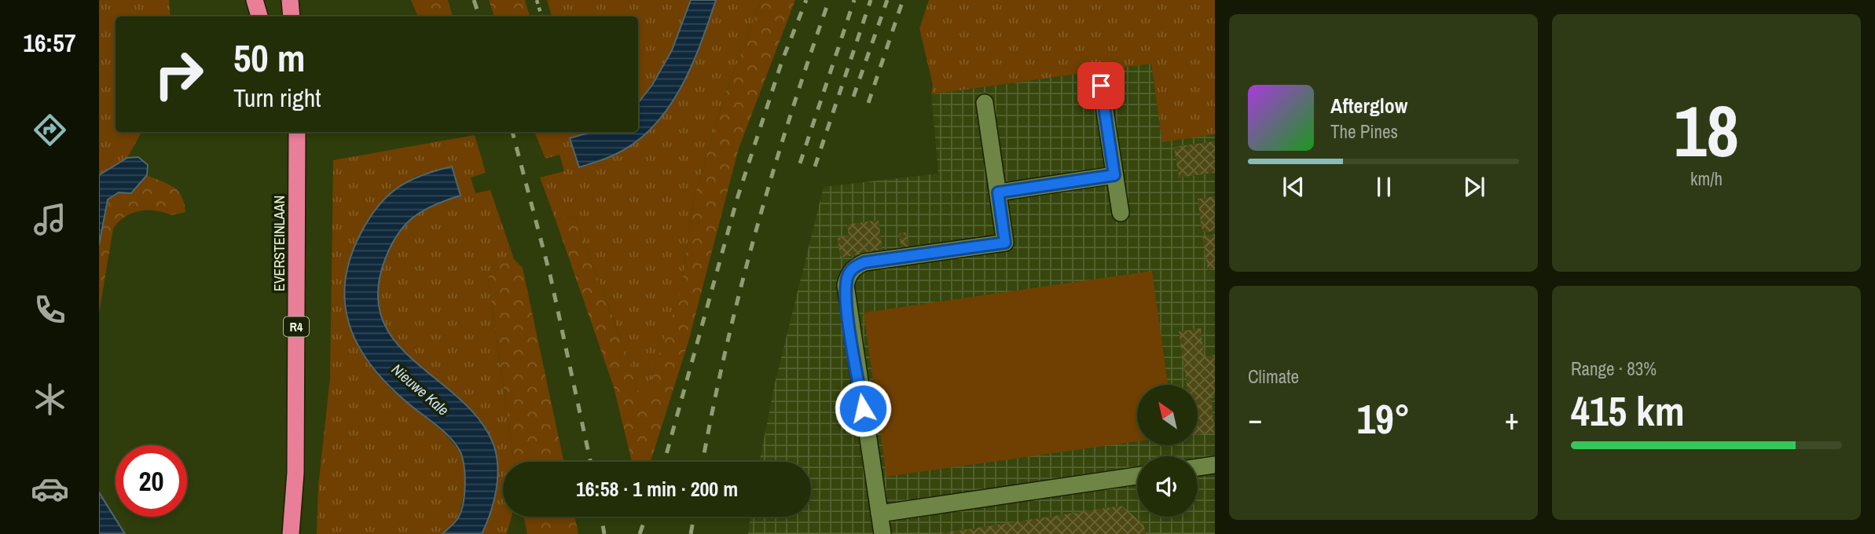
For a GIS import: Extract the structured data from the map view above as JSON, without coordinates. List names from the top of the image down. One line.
{"streets":{"highway":["EVERSTEINLAAN","R4"]},"water":["Nieuwe Kale"],"north":"top left","page":{"tabs":"16:57","tile":[["18","km/h"],"Climate",["Range · 83%","415 km"]],"turn":["50 m","Turn right"],"song":["Afterglow","The Pines"],"heat":["−","19°","+"],"limit":"20","trip":"16:58 · 1 min · 200 m"}}
